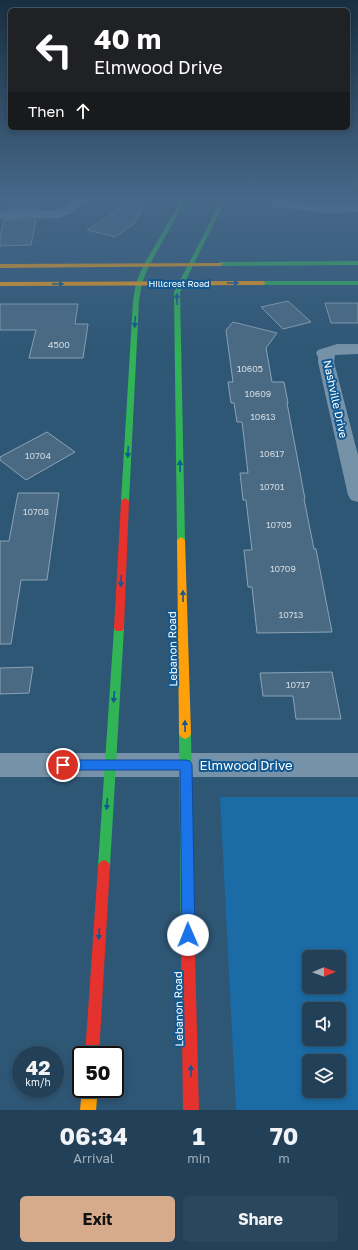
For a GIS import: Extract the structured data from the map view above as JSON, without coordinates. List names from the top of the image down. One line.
{"streets":{"main road":["Hillcrest Road","Lebanon Road"],"street":["Nashville Drive","Elmwood Drive"]},"crossings":[["Hillcrest Road","Lebanon Road"],["Lebanon Road","Elmwood Drive"]],"house_numbers":["4500","10605","10609","10613","10617","10704","10701","10708","10705","10709","10713","10717"],"north":"right","page":{"turn":["40 m","Elmwood Drive"],"then":"Then","speed":"42 km/h","limit":"50","eta":["06:34","Arrival","1","min","70","m"],"buttons":["Exit","Share"]}}
